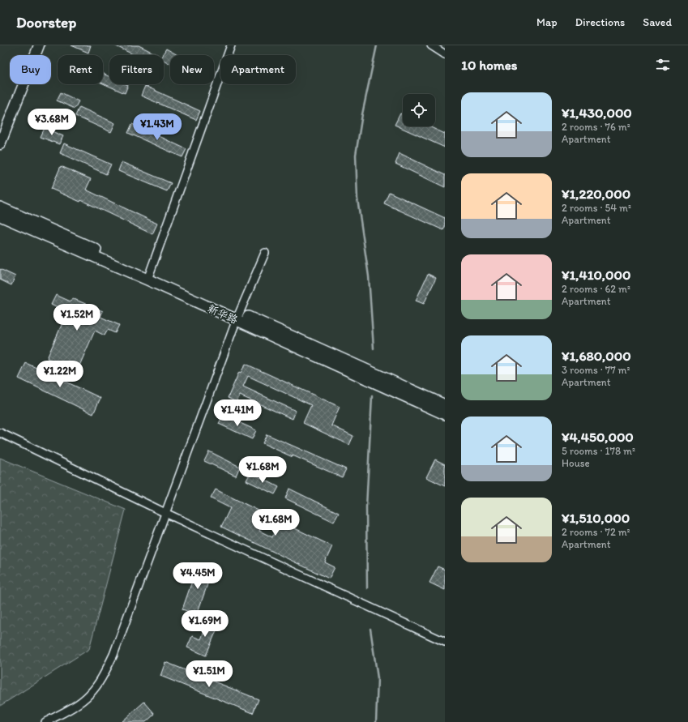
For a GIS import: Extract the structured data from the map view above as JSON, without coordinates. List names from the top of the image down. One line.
{"streets":{"main road":["新华路"]},"page":{"header":"Doorstep","nav":["Map","Directions","Saved"],"heading":"10 homes","chip":["Buy","Rent","Filters","New","Apartment"],"list":[{"name":"¥1,430,000","note":"2 rooms · 76 m² · Apartment"},{"name":"¥1,220,000","note":"2 rooms · 54 m² · Apartment"},{"name":"¥1,410,000","note":"2 rooms · 62 m² · Apartment"},{"name":"¥1,680,000","note":"3 rooms · 77 m² · Apartment"},{"name":"¥4,450,000","note":"5 rooms · 178 m² · House"},{"name":"¥1,510,000","note":"2 rooms · 72 m² · Apartment"}],"price":["¥3.68M","¥1.43M","¥1.52M","¥1.22M","¥1.41M","¥1.68M","¥1.68M","¥4.45M","¥1.69M","¥1.51M"]}}
